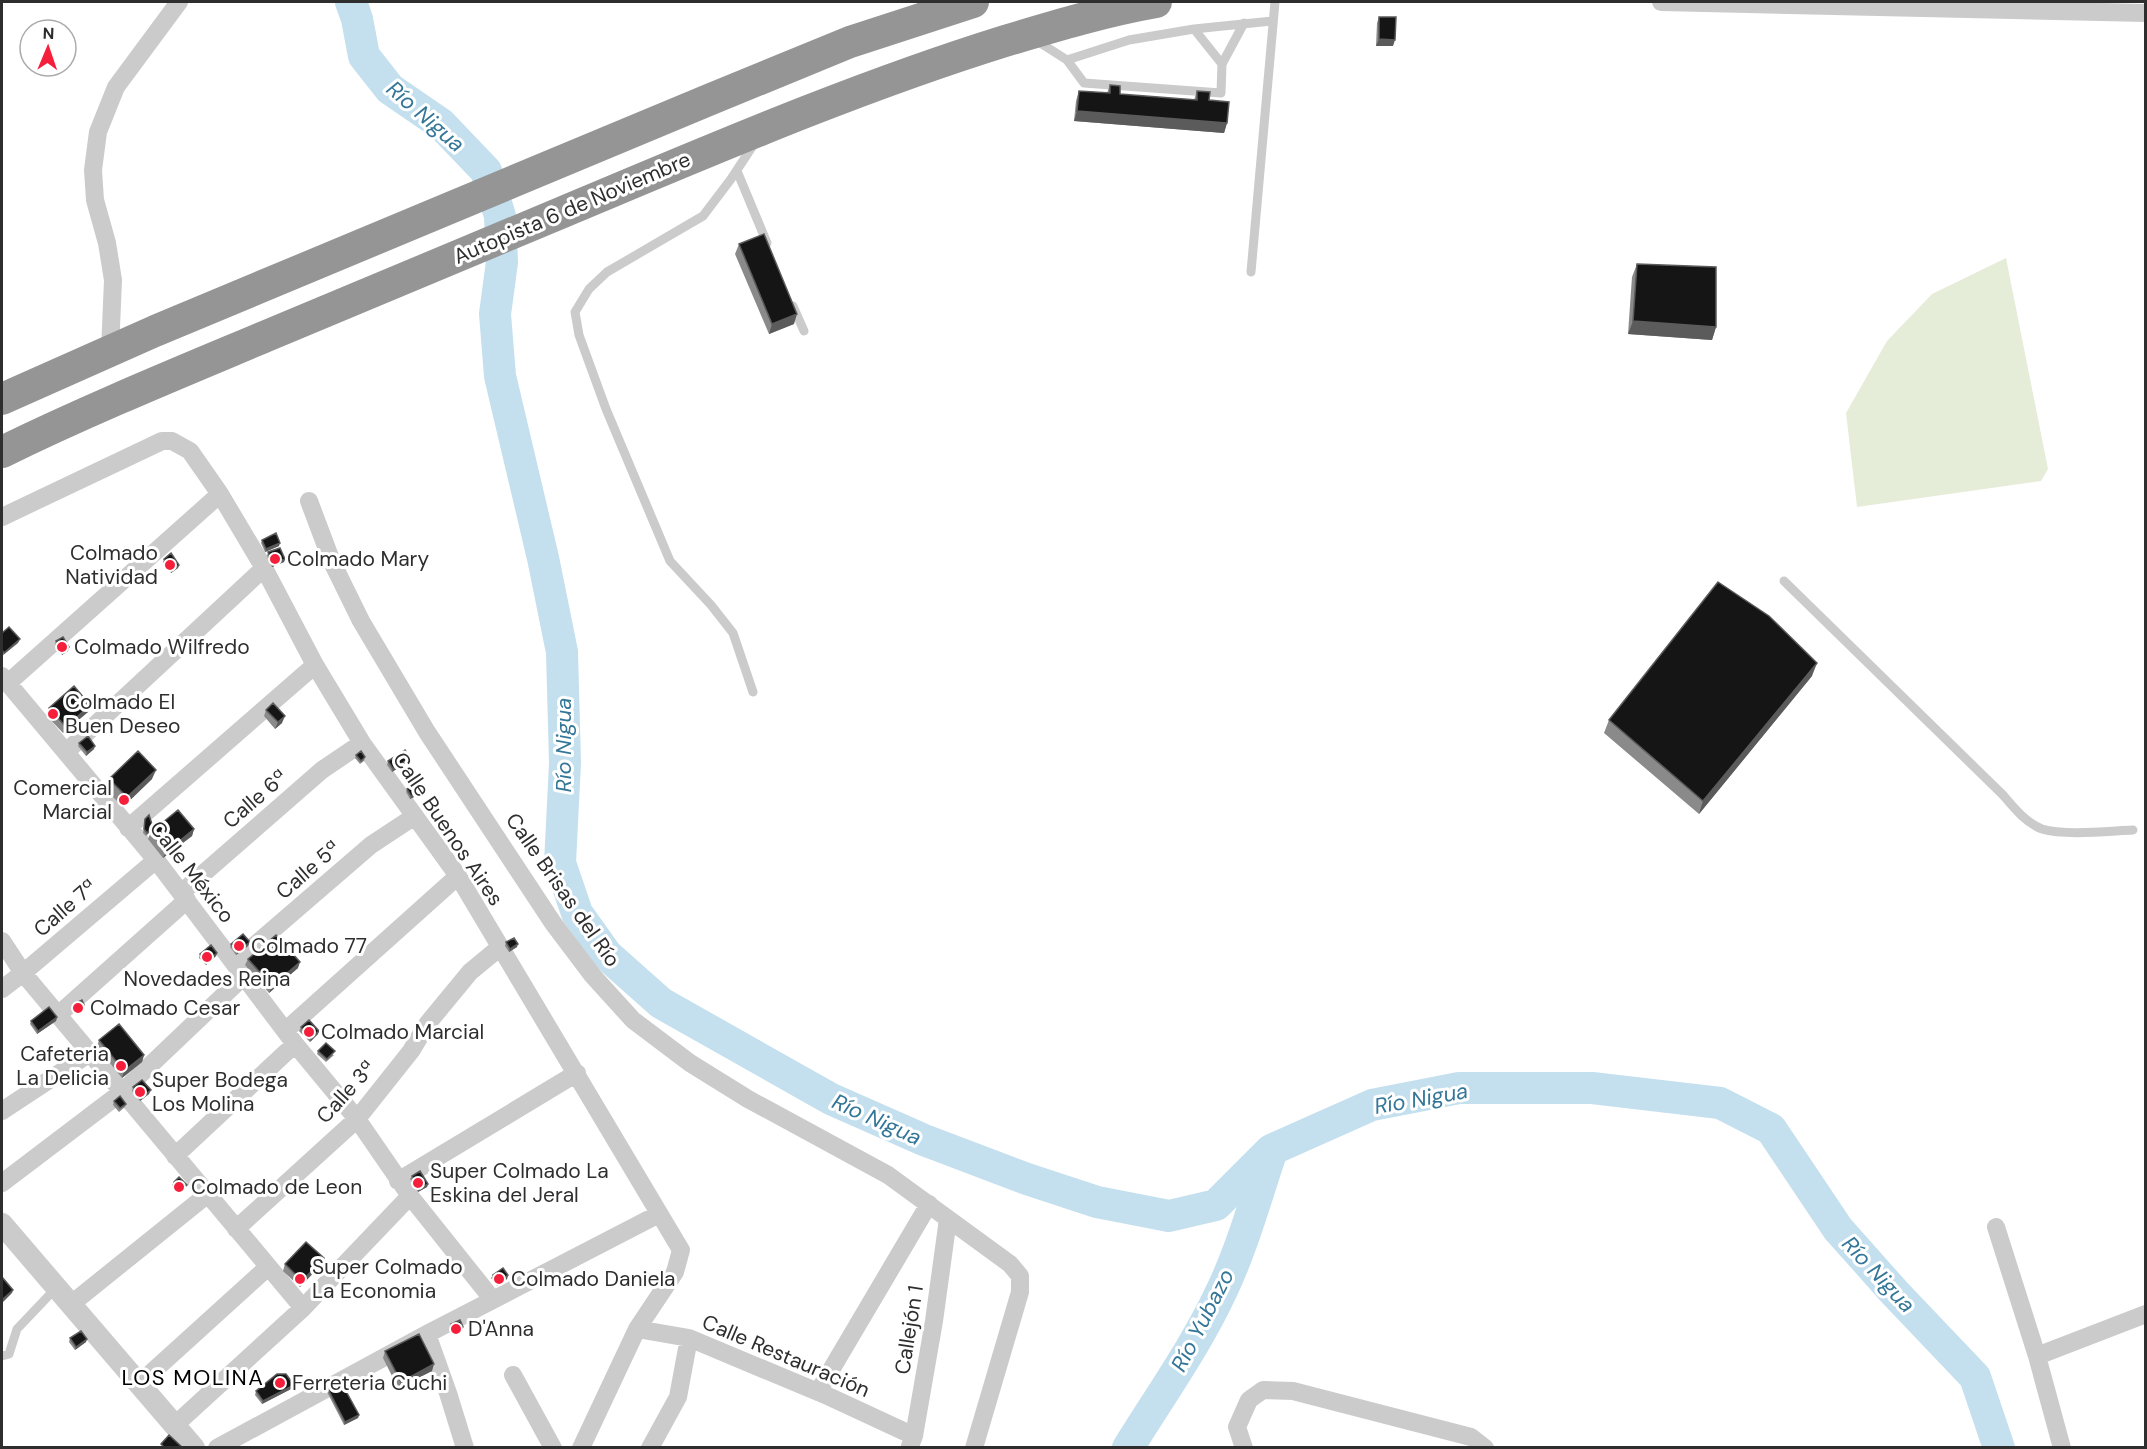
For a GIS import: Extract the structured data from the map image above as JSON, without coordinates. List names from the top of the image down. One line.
{"streets":{"highway":["Autopista 6 de Noviembre"],"street":["Calle 6ª","Calle Buenos Aires","Calle 5ª","Calle México","Calle Brisas del Río","Calle 7ª","Calle 3ª","Callejón 1","Calle Restauración"]},"crossings":[["Calle 6ª","Calle Buenos Aires"],["Calle 6ª","Calle México"],["Calle Buenos Aires","Calle 5ª"],["Calle Buenos Aires","Calle 3ª"],["Calle Buenos Aires","Calle Restauración"],["Calle 5ª","Calle México"],["Calle México","Calle 7ª"],["Calle México","Calle 3ª"],["Calle Brisas del Río","Callejón 1"],["Callejón 1","Calle Restauración"]],"districts":["LOS MOLINA"],"water":["Río Nigua","Río Yubazo"],"places":["Colmado Mary","Colmado Natividad","Colmado Wilfredo","Colmado El Buen Deseo","Comercial Marcial","Colmado 77","Novedades Reina","Colmado Cesar","Colmado Marcial","Cafeteria La Delicia","Super Bodega Los Molina","Super Colmado La Eskina del Jeral","Colmado de Leon","Super Colmado La Economia","Colmado Daniela","D'Anna","Ferreteria Cuchi"],"north":"top"}
